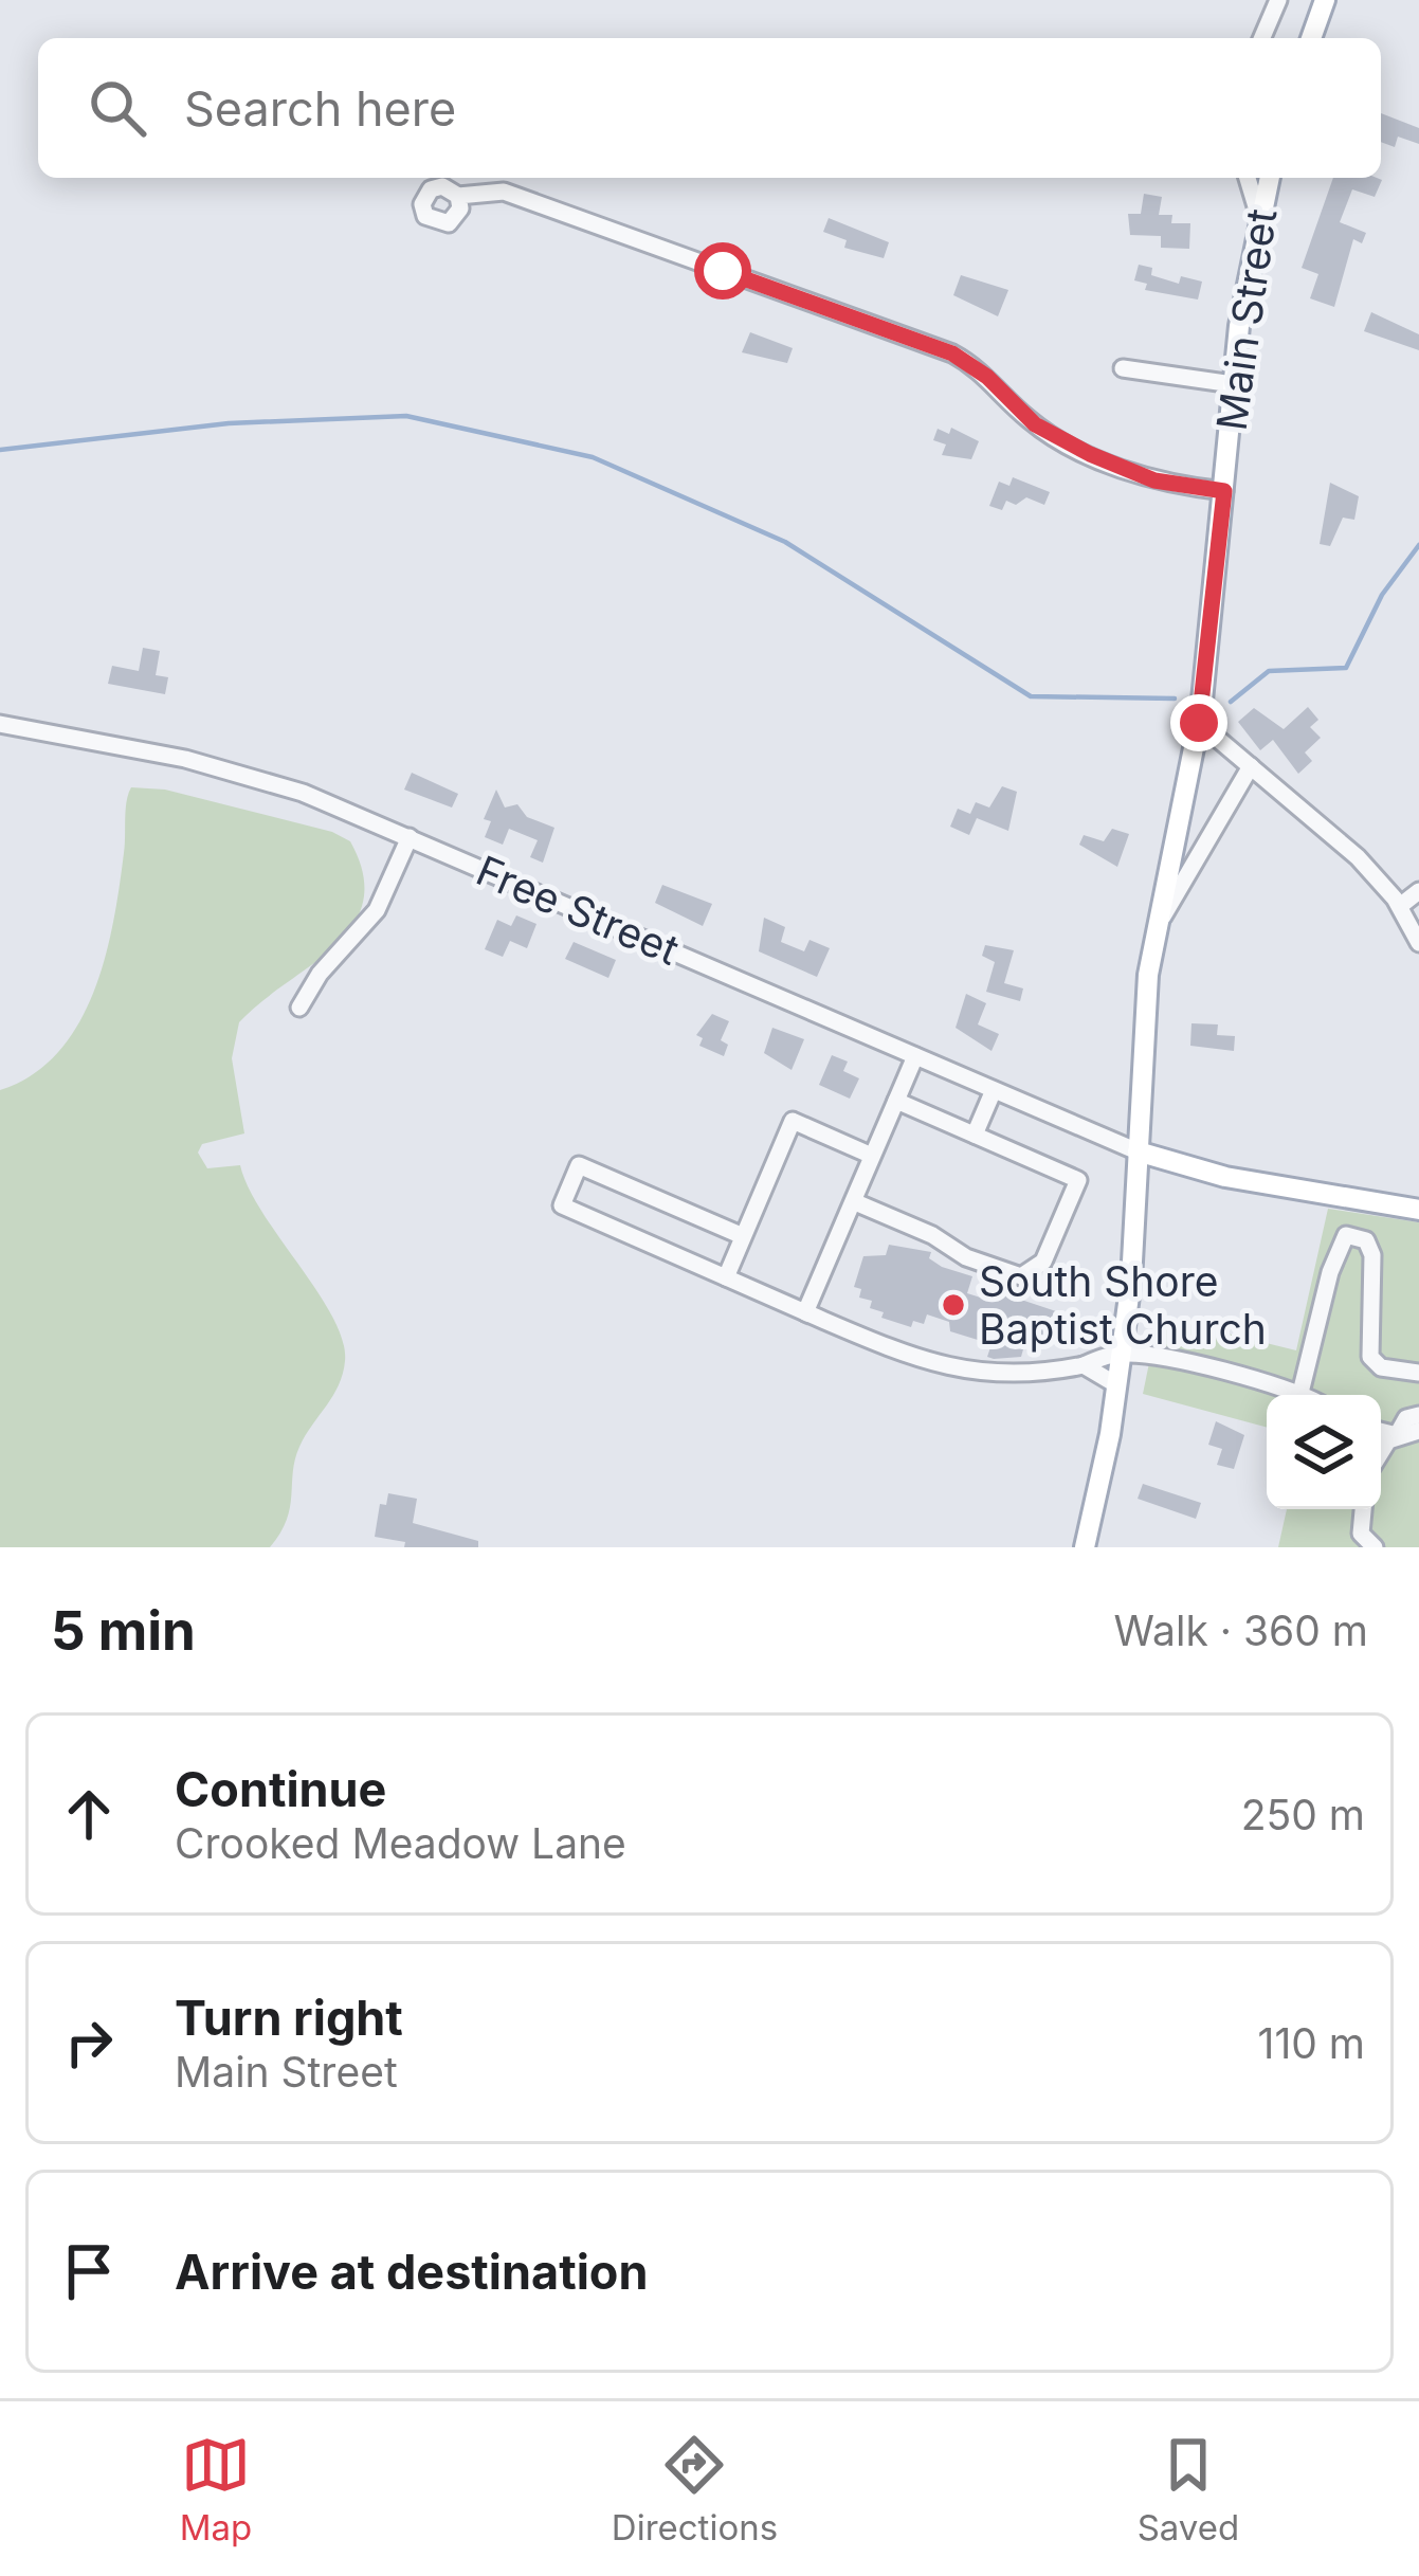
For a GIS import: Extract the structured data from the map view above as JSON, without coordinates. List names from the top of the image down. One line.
{"streets":{"main road":["Main Street"],"street":["Free Street"]},"crossings":[["Main Street","Free Street"]],"places":["South Shore Baptist Church"],"page":{"search":"Search here","heading":["5 min","Walk · 360 m"],"list":[["Continue","Crooked Meadow Lane","250 m"],["Turn right","Main Street","110 m"],"Arrive at destination"],"nav":["Map","Directions","Saved"]}}
